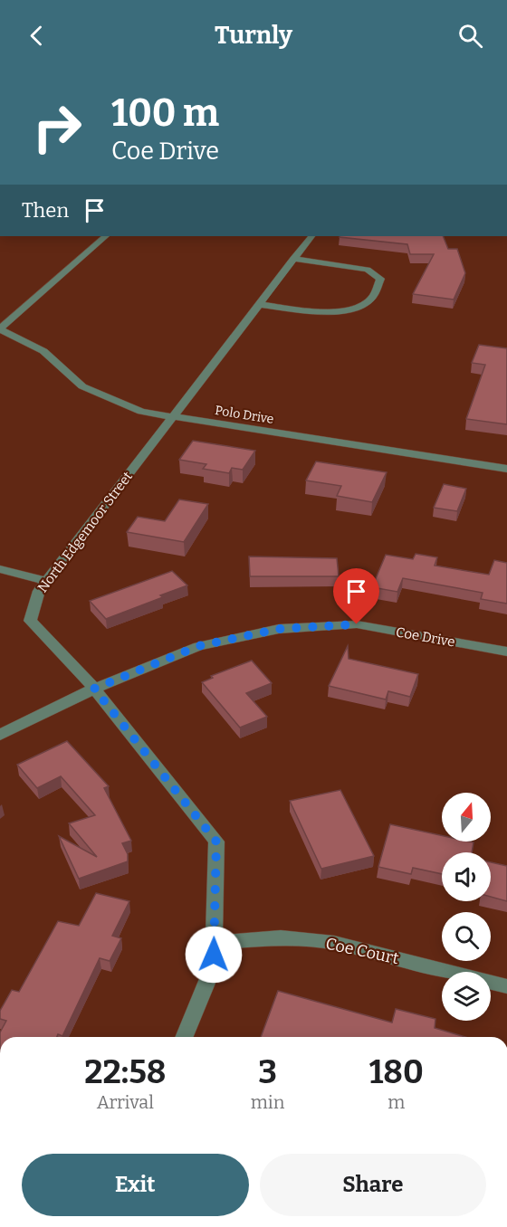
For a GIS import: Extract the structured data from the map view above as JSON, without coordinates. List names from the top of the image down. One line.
{"streets":{"street":["Polo Drive","North Edgemoor Street","Coe Drive","Coe Court"]},"crossings":[["Polo Drive","North Edgemoor Street"],["North Edgemoor Street","Coe Drive"],["North Edgemoor Street","Coe Court"]],"north":"top","page":{"header":"Turnly","turn":["100 m","Coe Drive"],"then":"Then","eta":["22:58","Arrival","3","min","180","m"],"buttons":["Exit","Share"]}}
